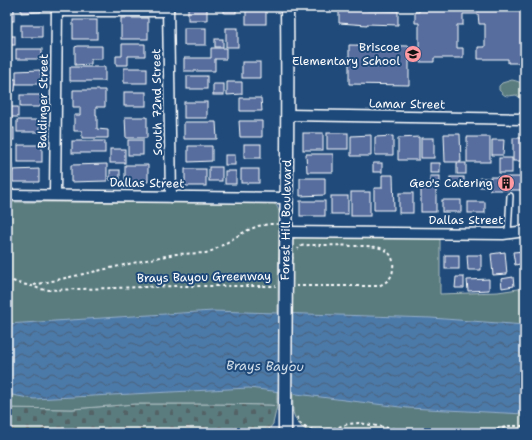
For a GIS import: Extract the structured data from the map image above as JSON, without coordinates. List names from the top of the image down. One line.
{"streets":{"street":["Baldinger Street","South 72nd Street","Lamar Street","Dallas Street","Forest Hill Boulevard"],"path":["Brays Bayou Greenway"]},"crossings":[["Baldinger Street","Dallas Street"],["South 72nd Street","Dallas Street"],["Lamar Street","Forest Hill Boulevard"],["Dallas Street","Forest Hill Boulevard"]],"water":["Brays Bayou"],"places":{"school or university":["Briscoe Elementary School"],"building":["Geo's Catering"]}}
